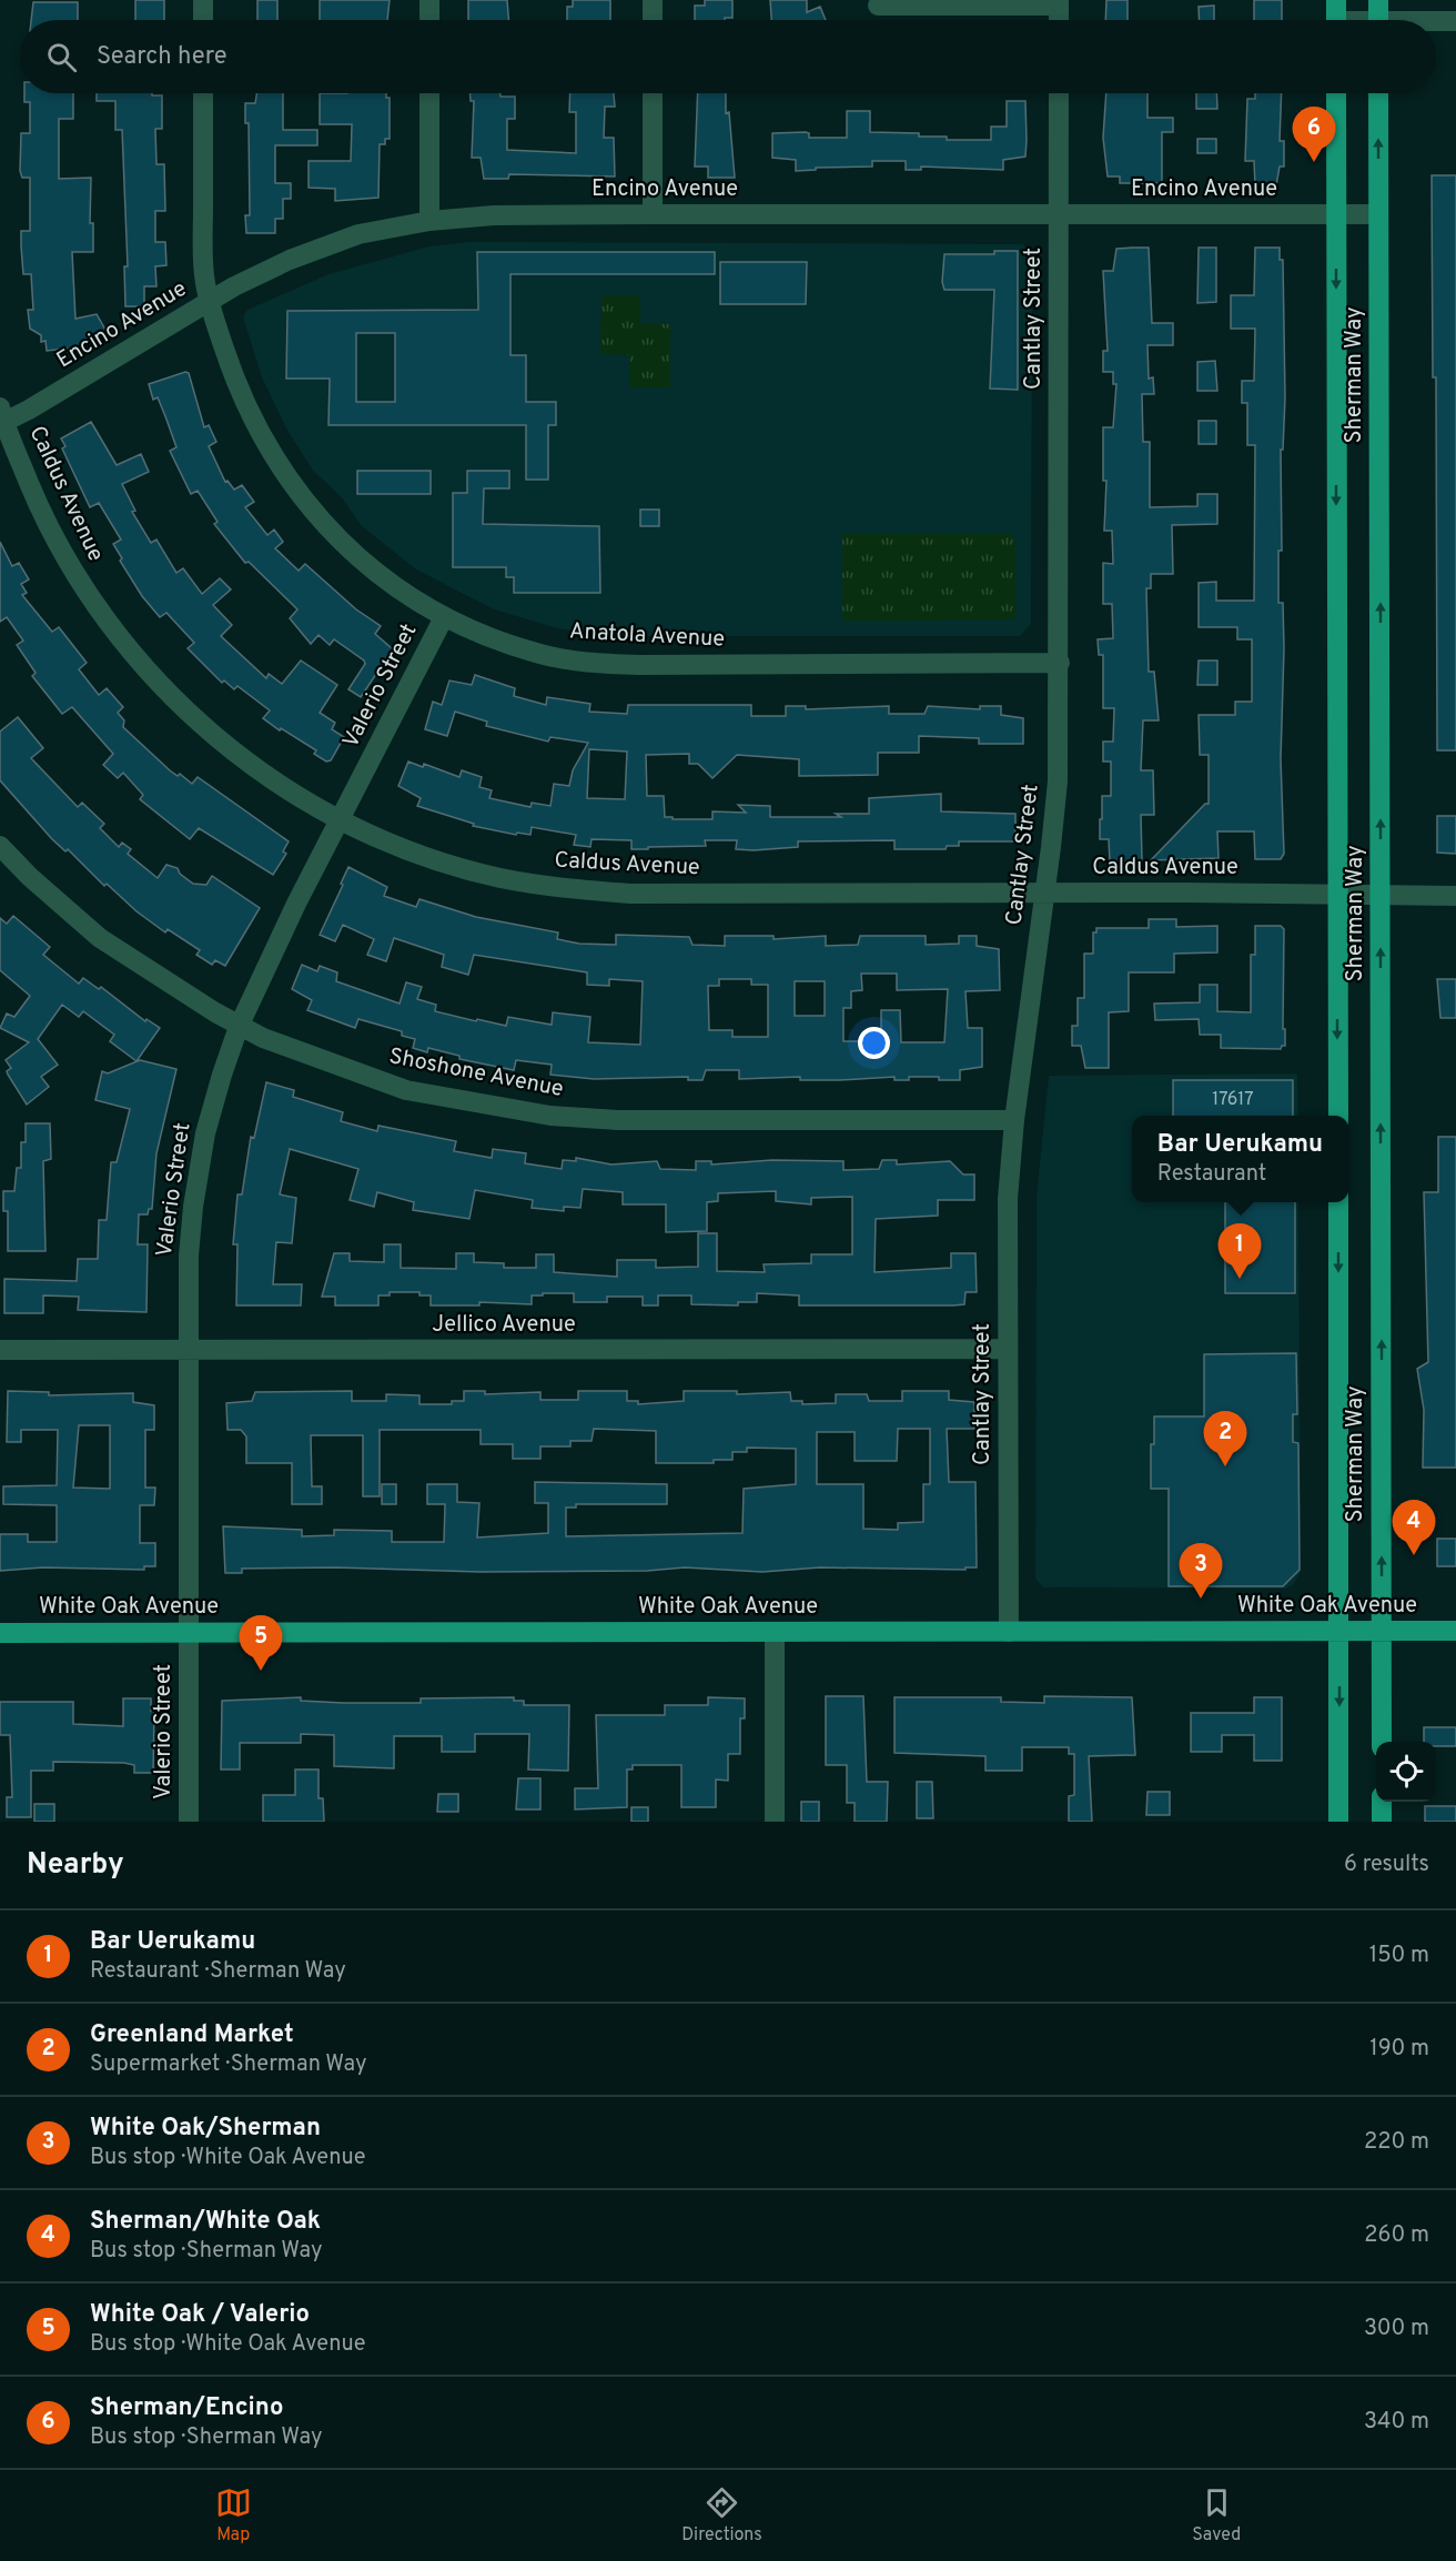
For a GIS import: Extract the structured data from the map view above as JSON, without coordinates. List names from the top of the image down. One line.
{"streets":{"main road":["Sherman Way","White Oak Avenue"],"street":["Encino Avenue","Cantlay Street","Caldus Avenue","Anatola Avenue","Valerio Street","Shoshone Avenue","Jellico Avenue"]},"crossings":[["Encino Avenue","Cantlay Street"],["Encino Avenue","Sherman Way"],["Encino Avenue","Caldus Avenue"],["Encino Avenue","Anatola Avenue"],["Cantlay Street","Caldus Avenue"],["Cantlay Street","Anatola Avenue"],["Cantlay Street","Shoshone Avenue"],["Cantlay Street","Jellico Avenue"],["Cantlay Street","White Oak Avenue"],["Sherman Way","Caldus Avenue"],["Sherman Way","White Oak Avenue"],["Caldus Avenue","Valerio Street"],["Anatola Avenue","Valerio Street"],["Valerio Street","Shoshone Avenue"],["Valerio Street","Jellico Avenue"],["Valerio Street","White Oak Avenue"]],"house_numbers":["17617"],"page":{"search":"Search here","pins":["6","1","2","4","3","5"],"popup":["Bar Uerukamu","Restaurant"],"heading":["Nearby","6 results"],"list":[{"mark":"1","name":"Bar Uerukamu","note":"Restaurant · Sherman Way","value":"150 m"},{"mark":"2","name":"Greenland Market","note":"Supermarket · Sherman Way","value":"190 m"},{"mark":"3","name":"White Oak/Sherman","note":"Bus stop · White Oak Avenue","value":"220 m"},{"mark":"4","name":"Sherman/White Oak","note":"Bus stop · Sherman Way","value":"260 m"},{"mark":"5","name":"White Oak / Valerio","note":"Bus stop · White Oak Avenue","value":"300 m"},{"mark":"6","name":"Sherman/Encino","note":"Bus stop · Sherman Way","value":"340 m"}],"nav":["Map","Directions","Saved"]}}
